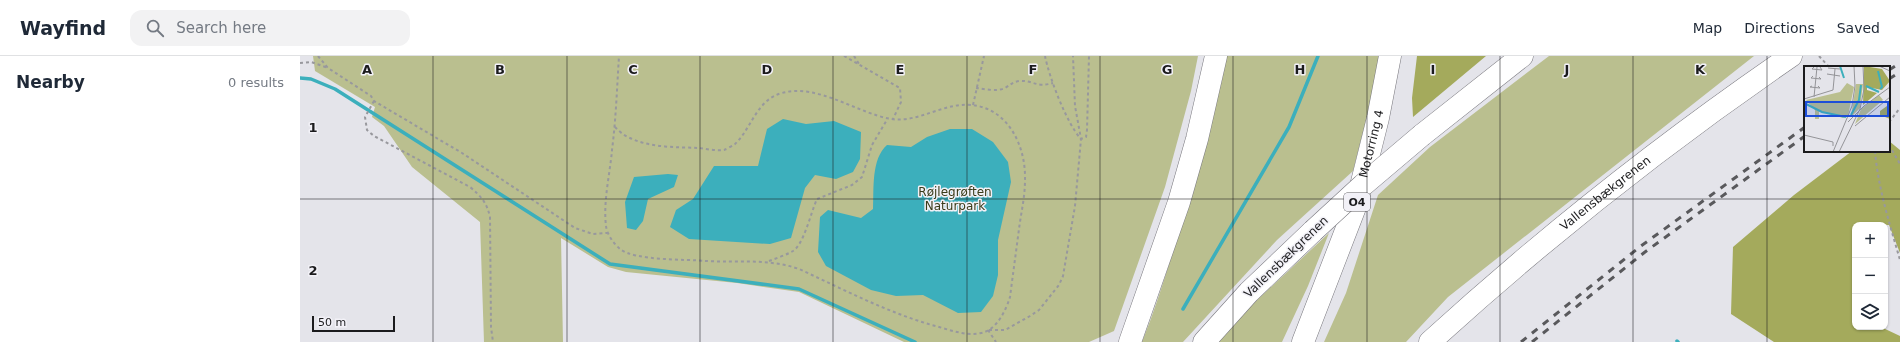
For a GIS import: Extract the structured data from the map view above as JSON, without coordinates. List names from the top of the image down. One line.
{"streets":{"highway":["Motorring 4","Vallensbækgrenen","O4"]},"parks":["Røjlegrøften Naturpark"],"scale_bar":"50 m","page":{"header":"Wayfind","search":"Search here","nav":["Map","Directions","Saved"],"heading":["Nearby","0 results"],"map_buttons":["+","−"],"scale":"50 m"},"grid":{"columns":["A","B","C","D","E","F","G","H","I","J","K"],"rows":["1","2"]}}
